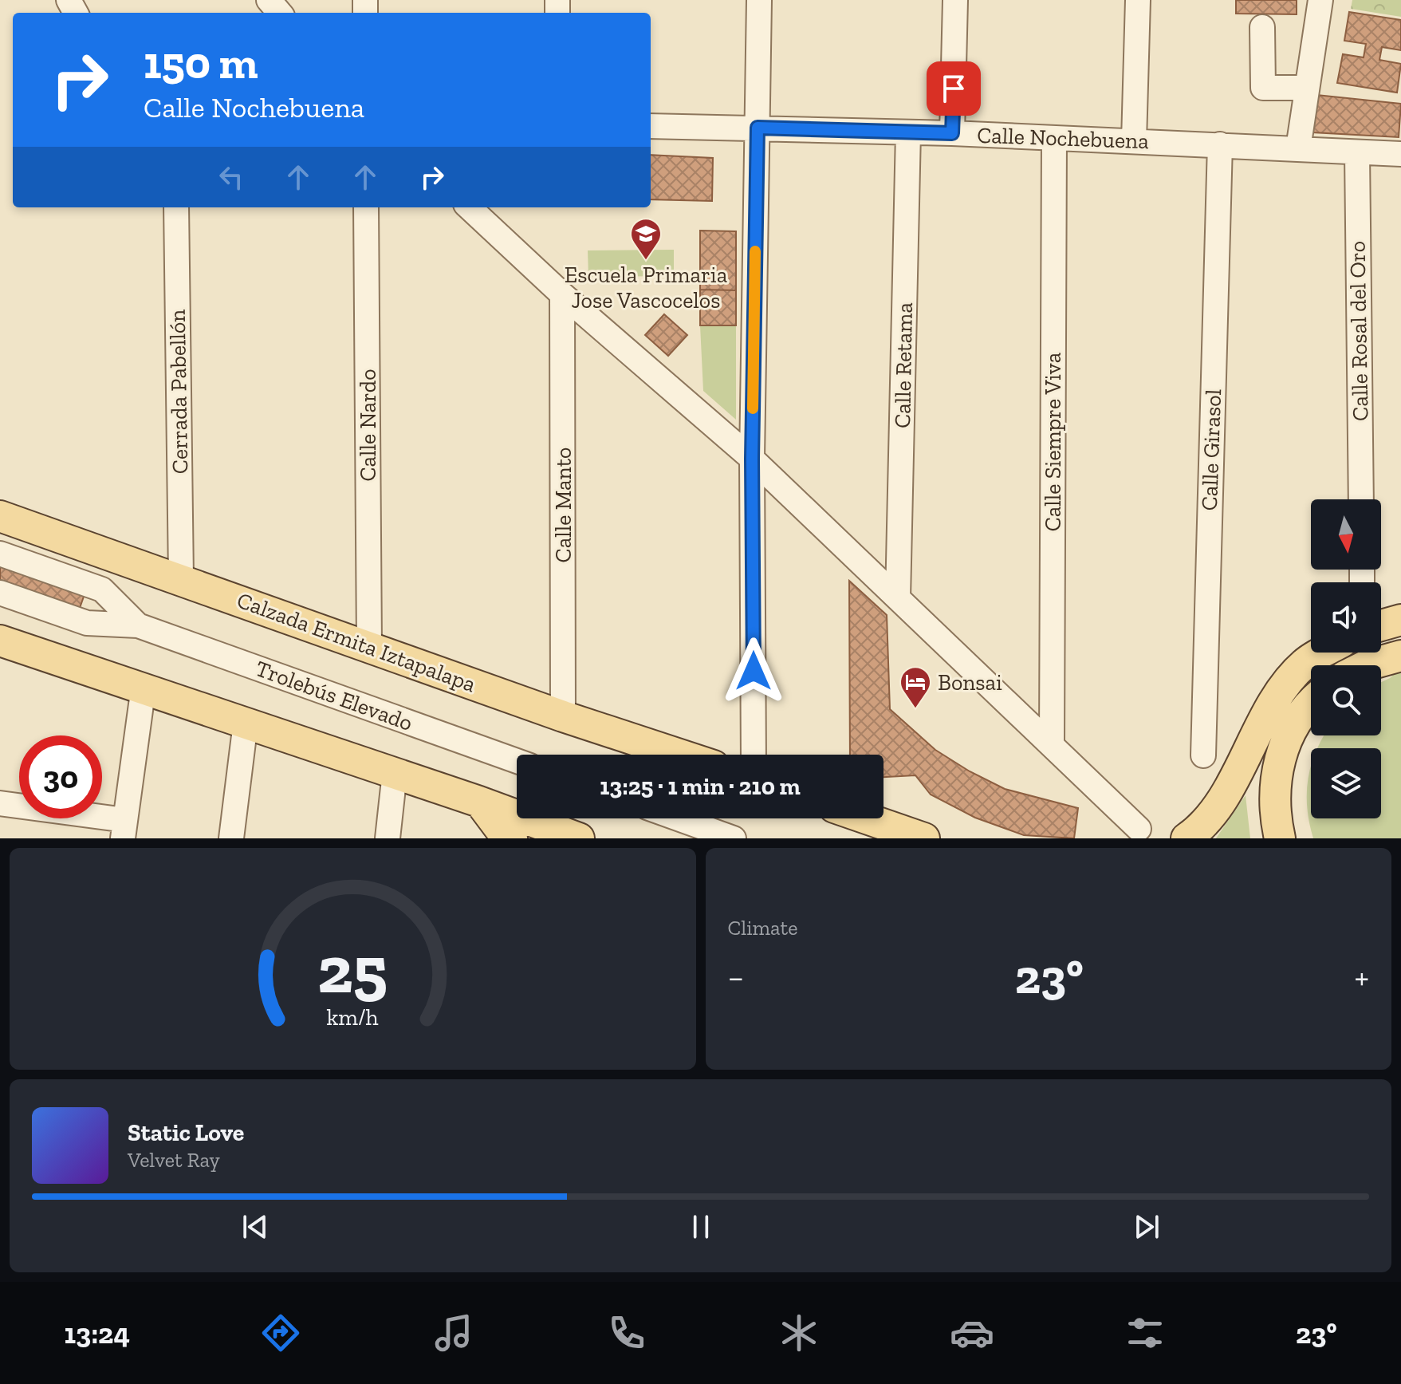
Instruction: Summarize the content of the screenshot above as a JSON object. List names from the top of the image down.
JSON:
{
  "streets": {
    "main road": ["Calzada Ermita Iztapalapa"],
    "street": [
      "Calle Nochebuena",
      "Calle Rosal del Oro",
      "Calle Retama",
      "Cerrada Pabellón",
      "Calle Nardo",
      "Calle Siempre Viva",
      "Calle Girasol",
      "Calle Manto",
      "Trolebús Elevado"
    ]
  },
  "crossings": [
    ["Calle Nochebuena", "Calle Rosal del Oro"],
    ["Calle Nochebuena", "Calle Retama"],
    ["Calle Nochebuena", "Calle Siempre Viva"],
    ["Calle Nochebuena", "Calle Girasol"],
    ["Cerrada Pabellón", "Calzada Ermita Iztapalapa"],
    ["Calle Nardo", "Calzada Ermita Iztapalapa"],
    ["Calle Manto", "Calzada Ermita Iztapalapa"]
  ],
  "places": {
    "school or university": ["Escuela Primaria Jose Vascocelos"],
    "hotel": ["Bonsai"]
  },
  "north": "bottom",
  "page": {
    "turn": ["150 m", "Calle Nochebuena"],
    "limit": "30",
    "trip": "13:25 · 1 min · 210 m",
    "tile": "Climate",
    "heat": ["−", "23°", "+"],
    "song": ["Static Love", "Velvet Ray"],
    "tabs": ["13:24", "23°"],
    "gauge": ["25", "km/h"]
  }
}
